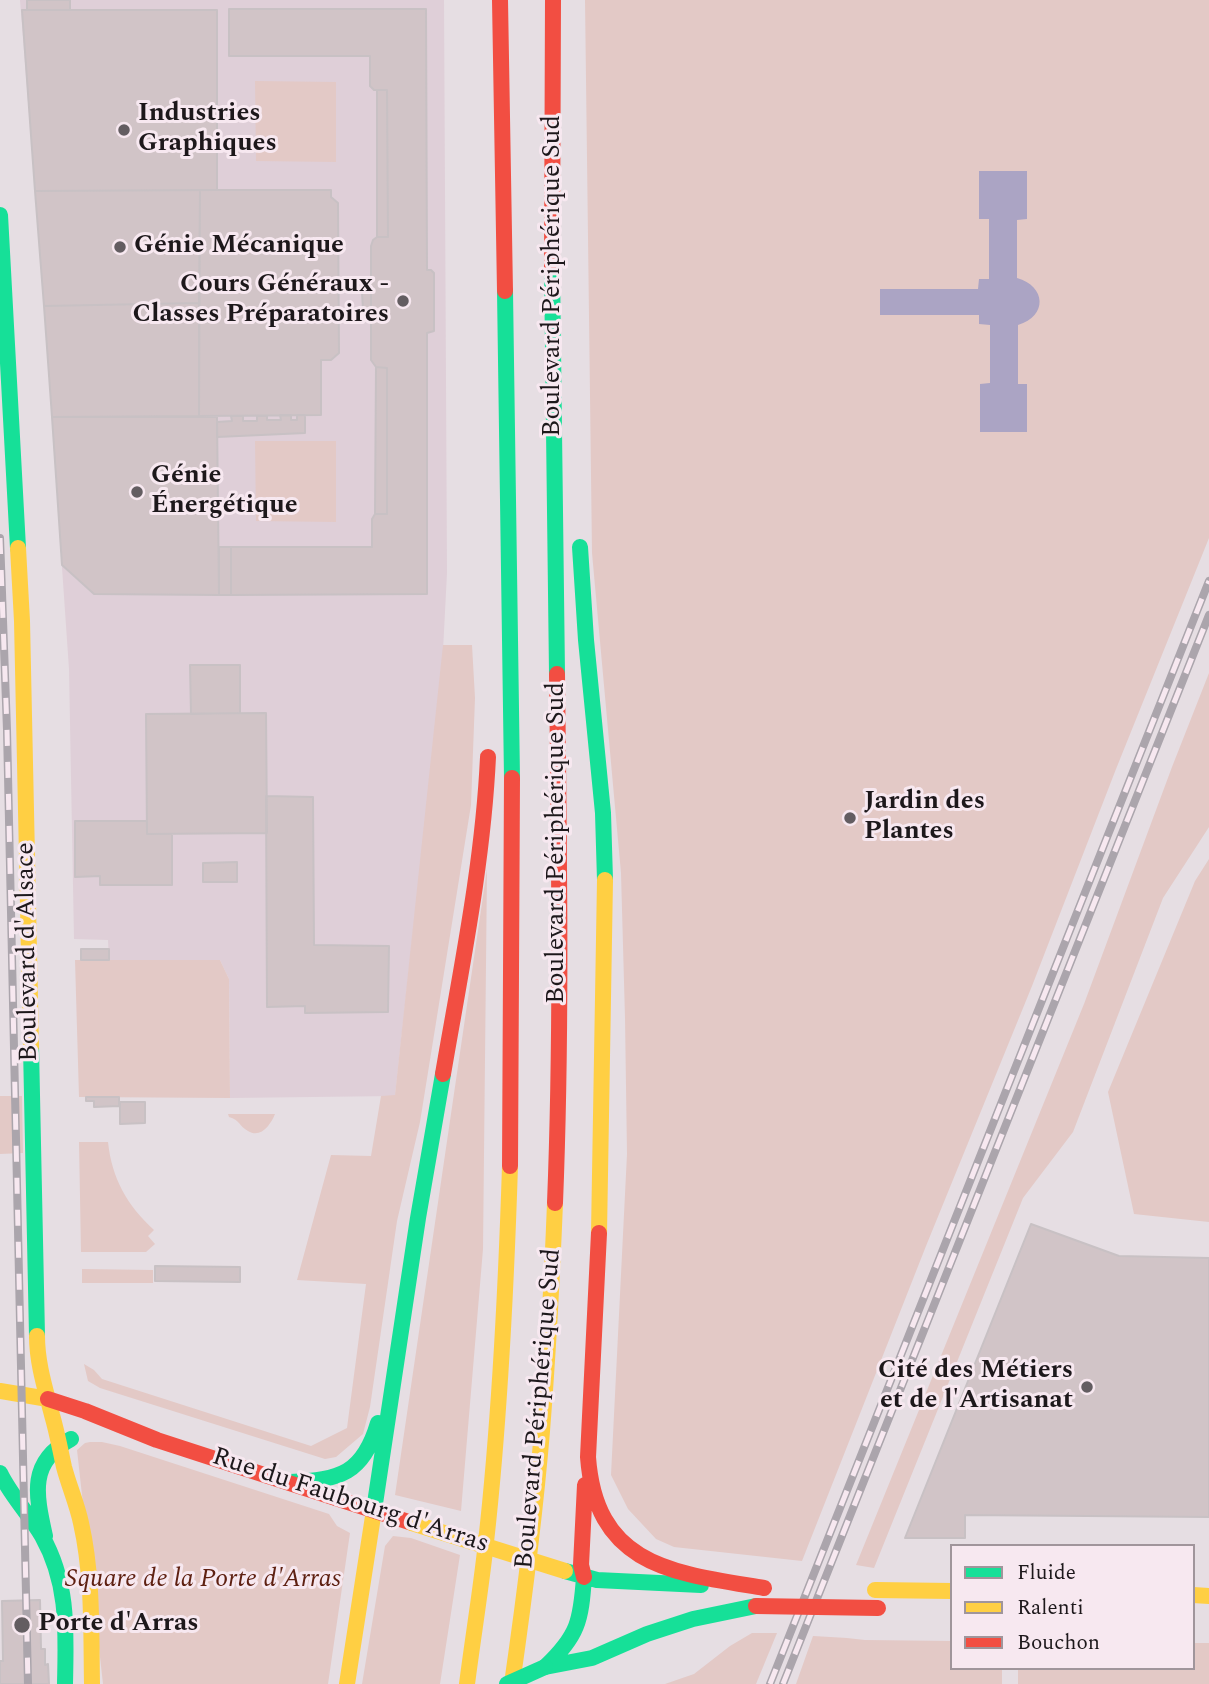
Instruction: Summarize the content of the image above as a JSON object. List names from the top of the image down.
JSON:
{
  "streets": {
    "main road": ["Boulevard Périphérique Sud", "Boulevard d'Alsace", "Rue du Faubourg d'Arras"]
  },
  "crossings": [
    ["Boulevard d'Alsace", "Rue du Faubourg d'Arras"]
  ],
  "parks": ["Square de la Porte d'Arras"],
  "places": [
    "Industries Graphiques",
    "Génie Mécanique",
    "Cours Généraux - Classes Préparatoires",
    "Génie Énergétique",
    "Jardin des Plantes",
    "Cité des Métiers et de l'Artisanat",
    "Porte d'Arras"
  ],
  "legend": ["Fluide", "Ralenti", "Bouchon"]
}
